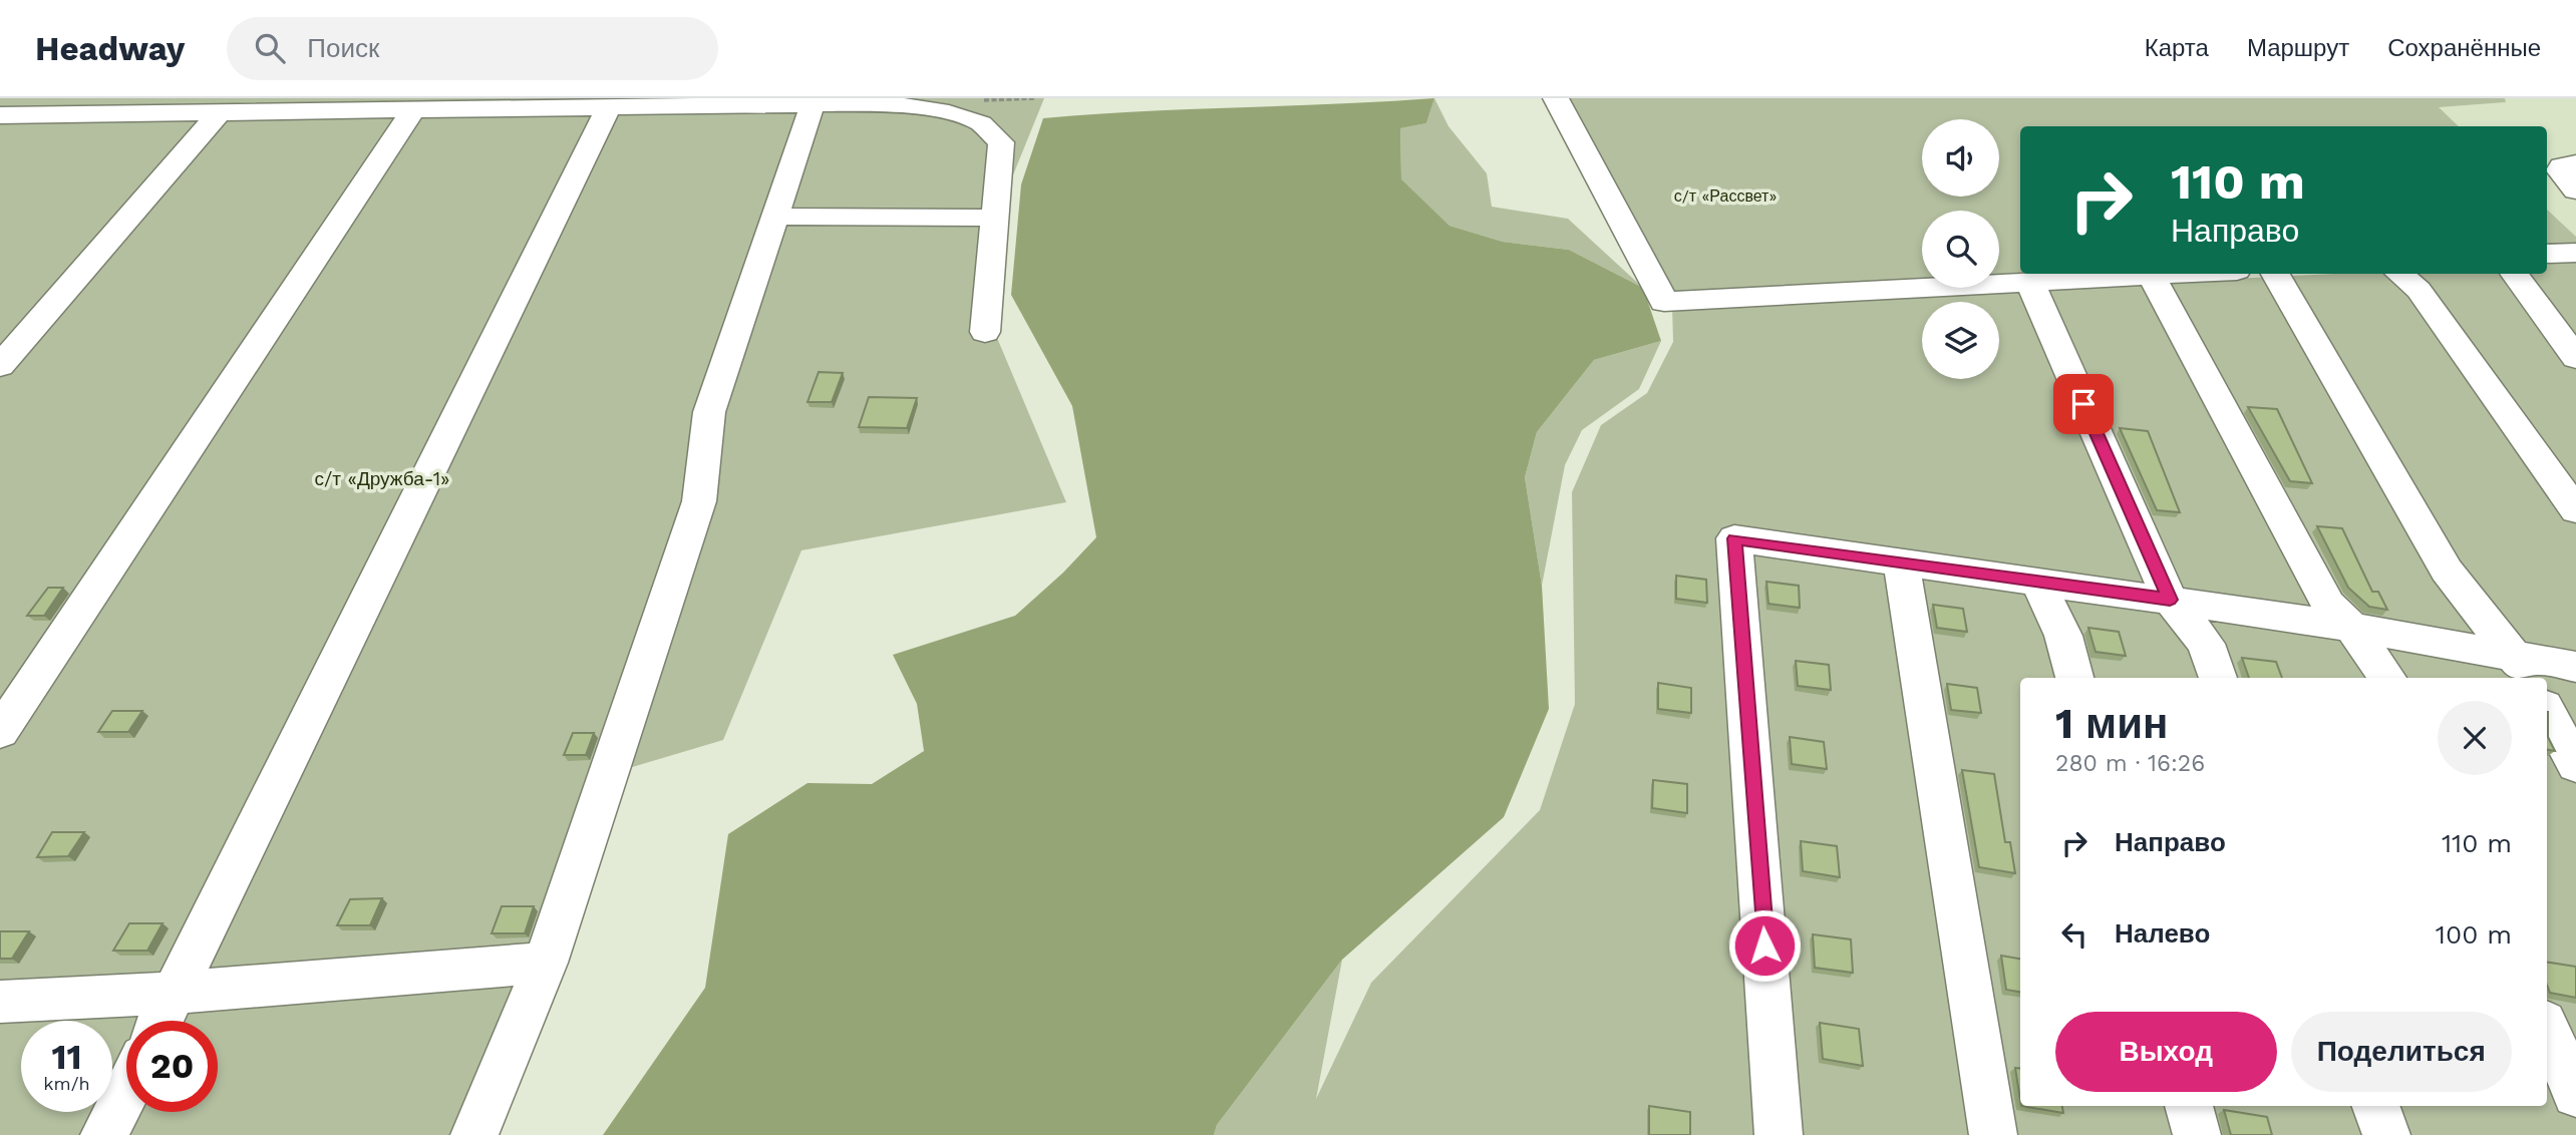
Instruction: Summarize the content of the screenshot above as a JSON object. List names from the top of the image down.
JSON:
{
  "parks": ["с/т «Рассвет»", "с/т «Дружба-1»"],
  "page": {
    "header": "Headway",
    "search": "Поиск",
    "nav": ["Карта", "Маршрут", "Сохранённые"],
    "turn": ["110 m", "Направо"],
    "heading": ["1 мин", "280 m · 16:26"],
    "list": [
      {
        "name": "Направо",
        "value": "110 m"
      },
      {
        "name": "Налево",
        "value": "100 m"
      }
    ],
    "buttons": ["Выход", "Поделиться"],
    "speed": "11 km/h",
    "limit": "20"
  }
}
